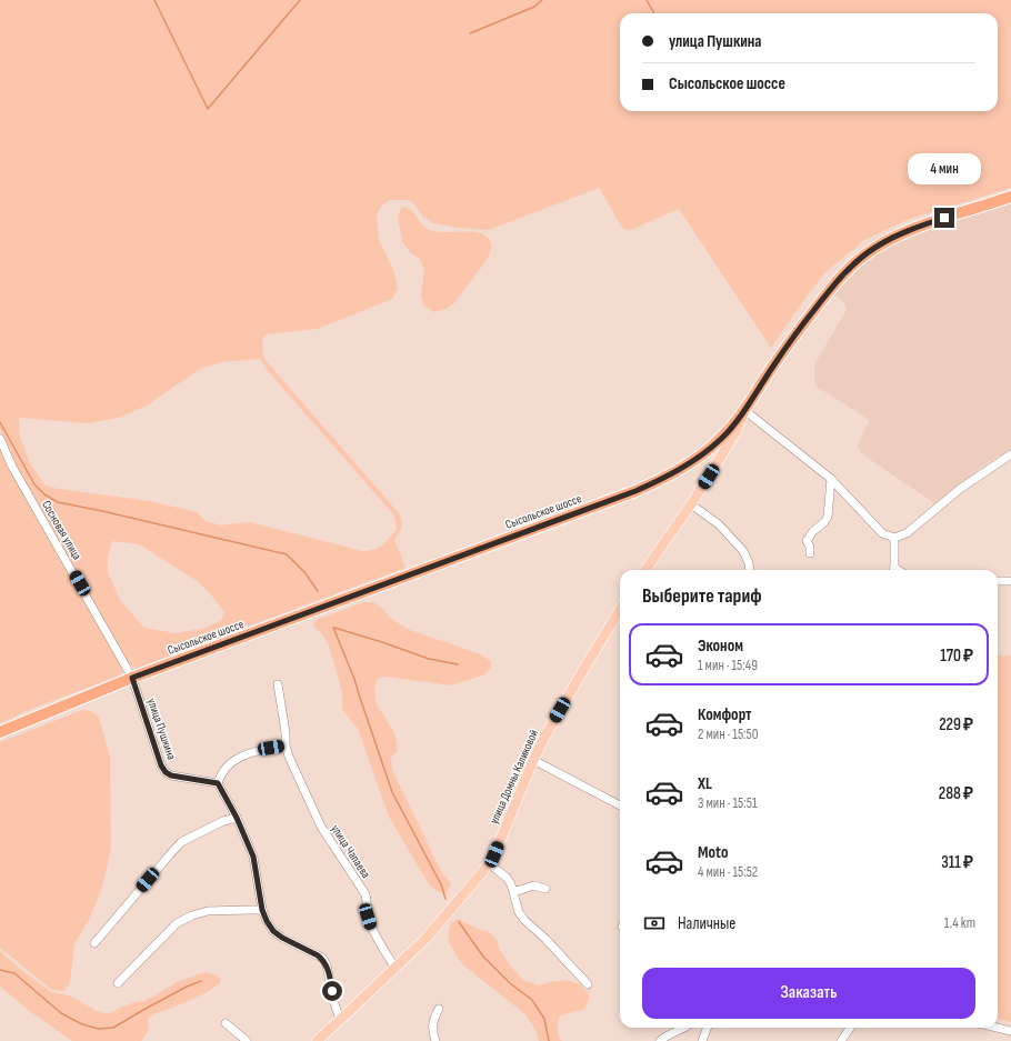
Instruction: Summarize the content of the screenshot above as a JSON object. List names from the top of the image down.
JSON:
{
  "streets": {
    "highway": ["Сысольское шоссе"],
    "main road": ["улица Домны Каликовой"],
    "street": ["Сосновая улица", "улица Пушкина", "улица Чапаева"]
  },
  "crossings": [
    ["Сысольское шоссе", "Сосновая улица"],
    ["Сысольское шоссе", "улица Пушкина"],
    ["Сосновая улица", "улица Пушкина"],
    ["улица Домны Каликовой", "улица Чапаева"]
  ],
  "page": {
    "banner": ["улица Пушкина", "Сысольское шоссе"],
    "bubble": "4 мин",
    "heading": "Выберите тариф",
    "list": [
      {
        "name": "Эконом",
        "note": "1 мин · 15:49",
        "value": "170 ₽"
      },
      {
        "name": "Комфорт",
        "note": "2 мин · 15:50",
        "value": "229 ₽"
      },
      {
        "name": "XL",
        "note": "3 мин · 15:51",
        "value": "288 ₽"
      },
      {
        "name": "Moto",
        "note": "4 мин · 15:52",
        "value": "311 ₽"
      }
    ],
    "pay": ["Наличные", "1.4 km"],
    "buttons": "Заказать"
  }
}
